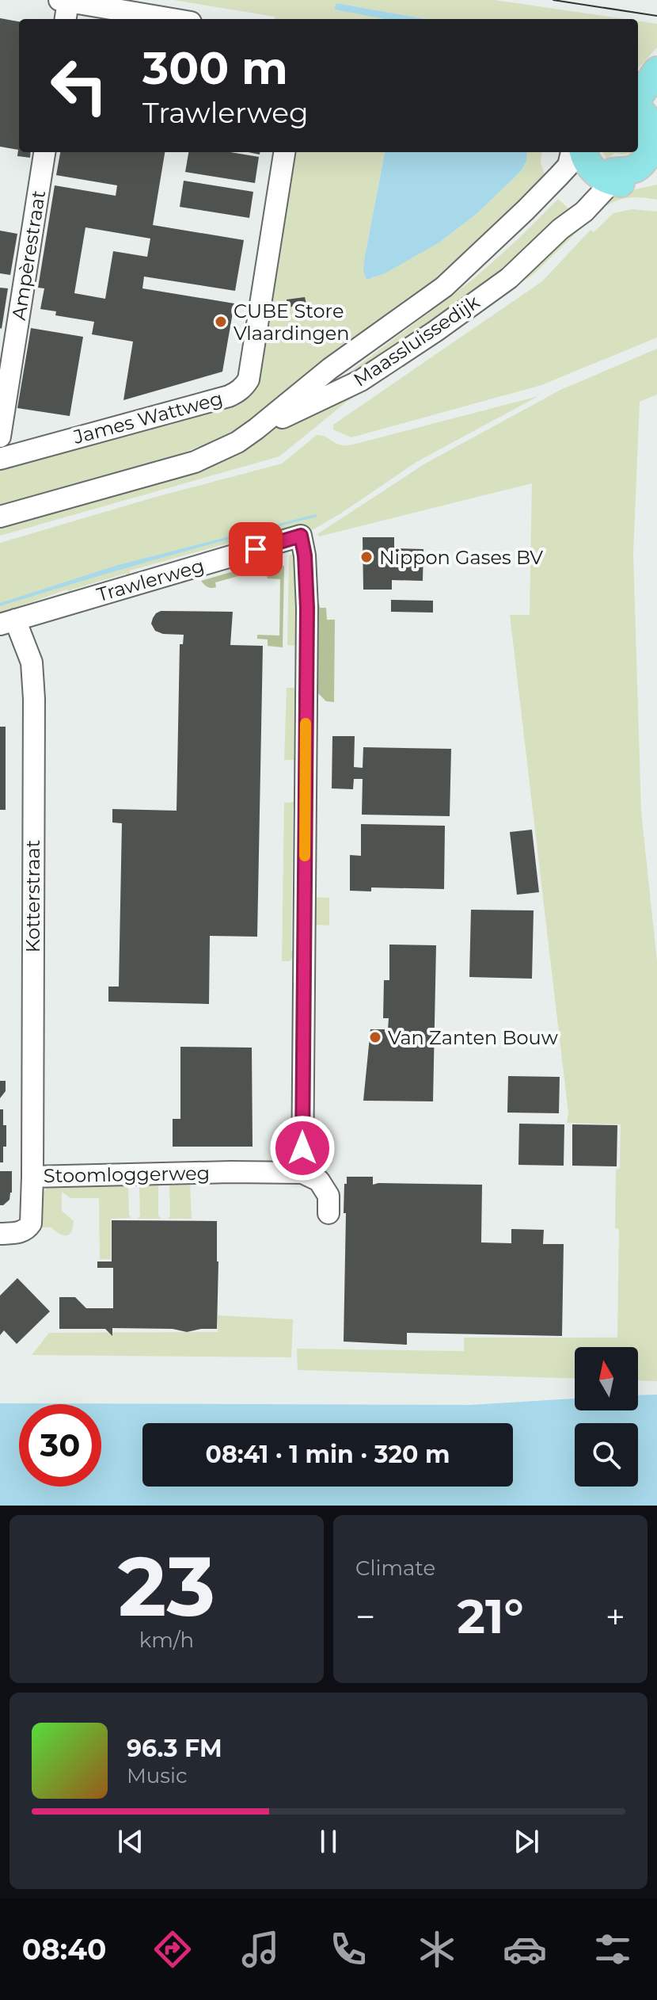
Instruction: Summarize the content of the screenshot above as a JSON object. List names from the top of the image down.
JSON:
{
  "streets": {
    "street": [
      "Ampèrestraat",
      "Maassluissedijk",
      "James Wattweg",
      "Trawlerweg",
      "Kotterstraat",
      "Stoomloggerweg"
    ]
  },
  "crossings": [
    ["Trawlerweg", "Kotterstraat"],
    ["Trawlerweg", "Stoomloggerweg"],
    ["Kotterstraat", "Stoomloggerweg"]
  ],
  "places": ["CUBE Store Vlaardingen", "Nippon Gases BV", "Van Zanten Bouw"],
  "north": "top",
  "page": {
    "turn": ["300 m", "Trawlerweg"],
    "limit": "30",
    "trip": "08:41 · 1 min · 320 m",
    "tile": [
      ["23", "km/h"],
      "Climate"
    ],
    "heat": ["−", "21°", "+"],
    "song": ["96.3 FM", "Music"],
    "tabs": "08:40"
  }
}
